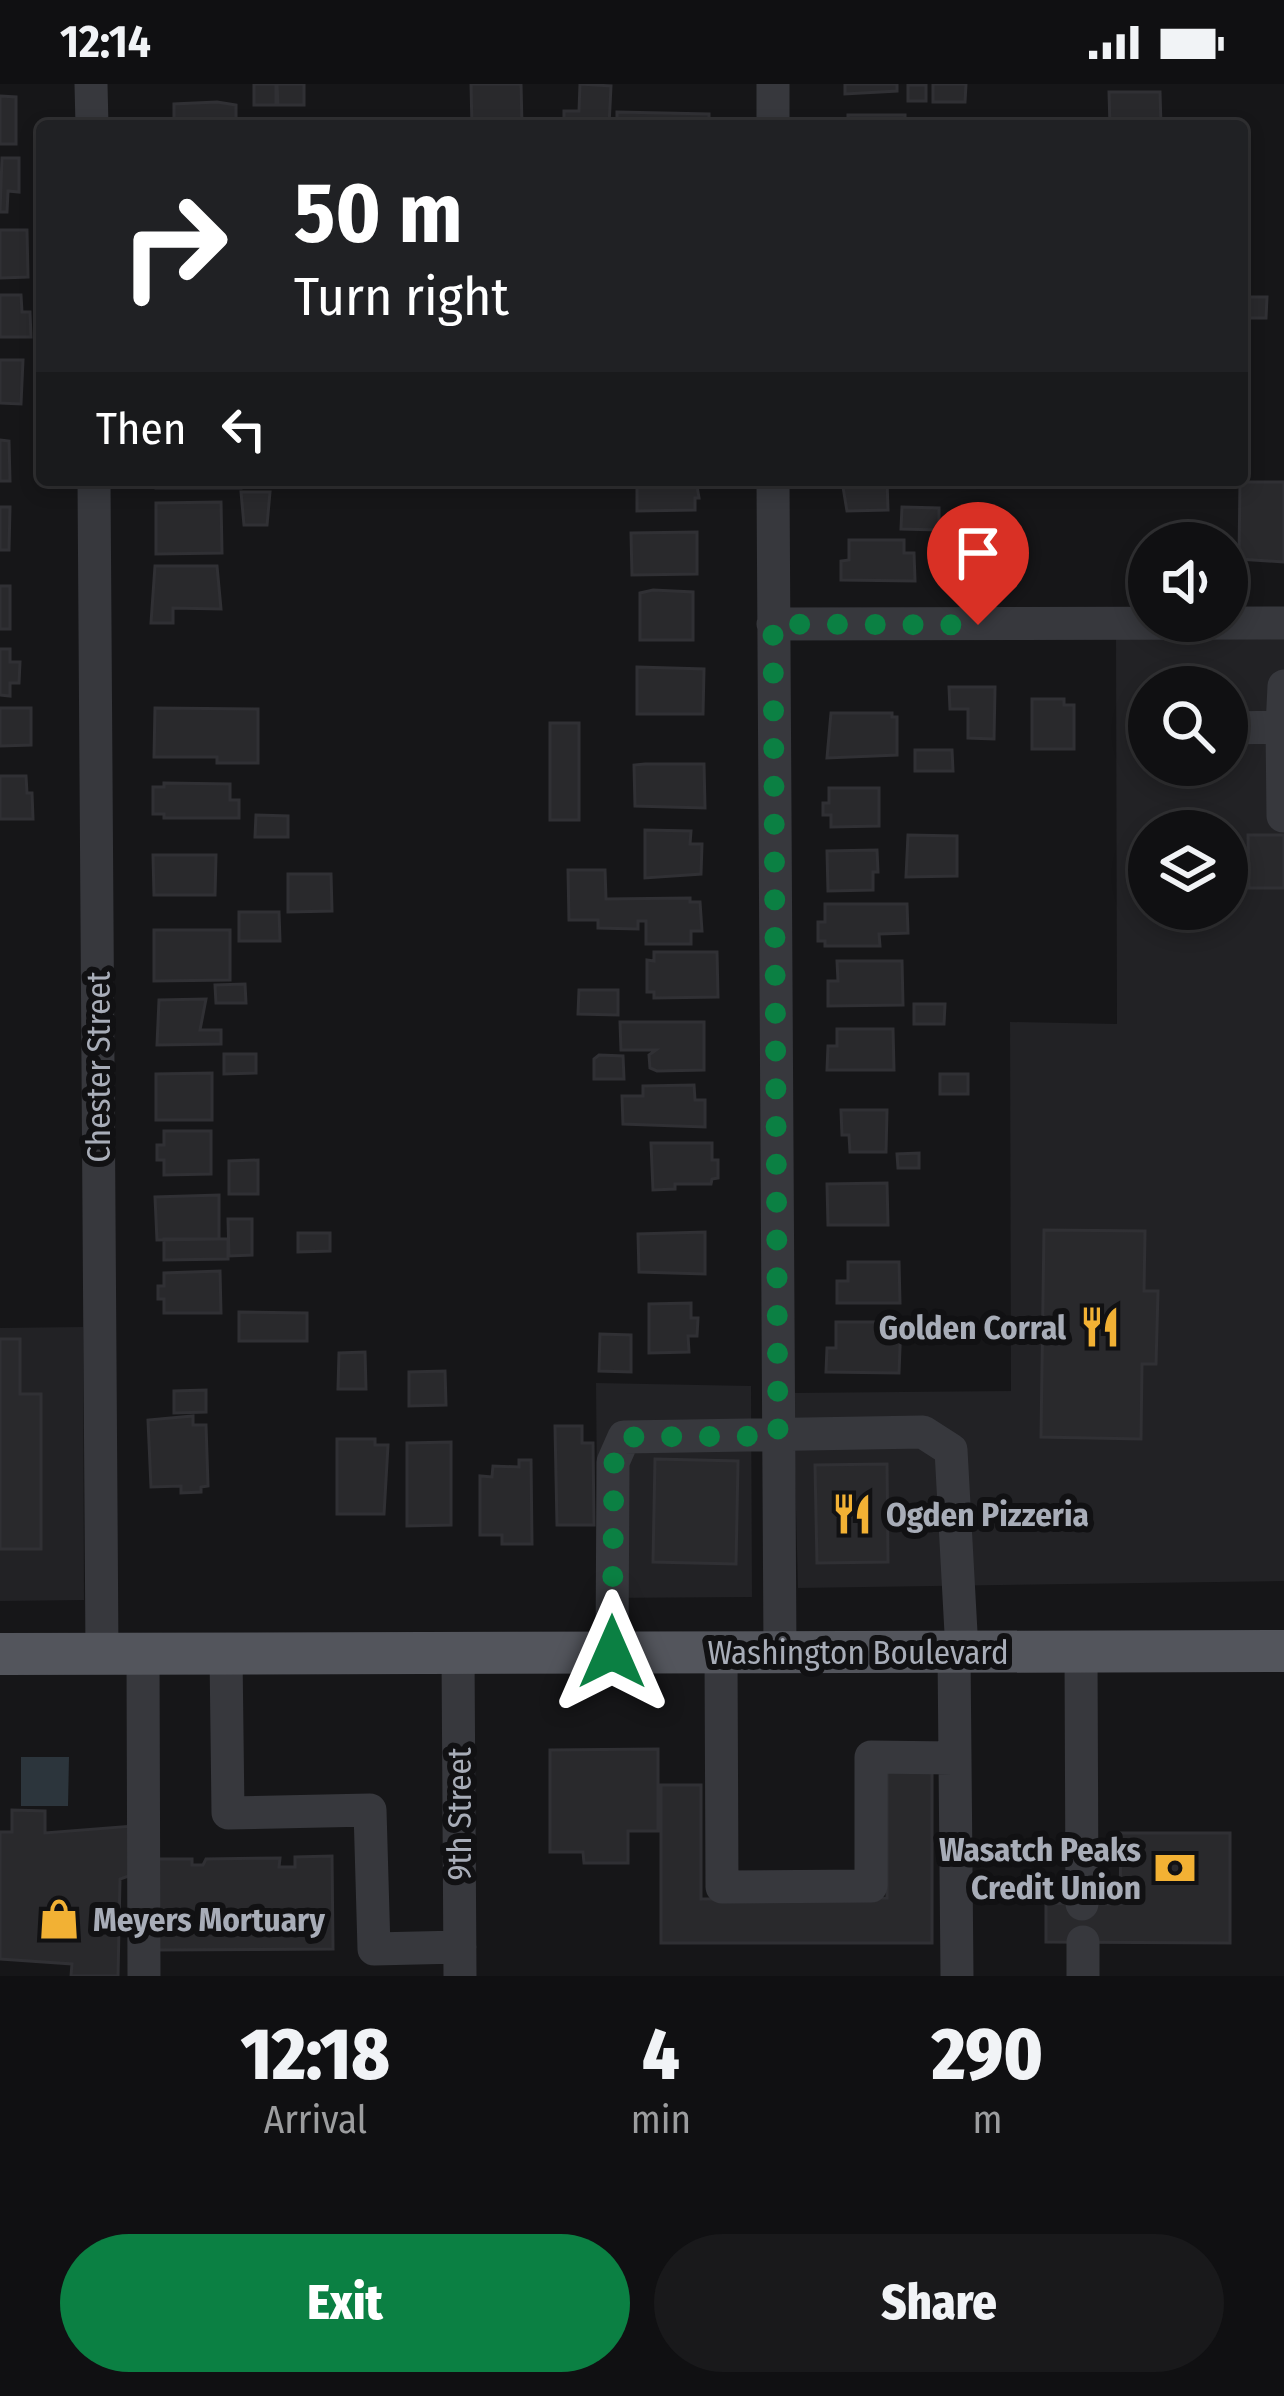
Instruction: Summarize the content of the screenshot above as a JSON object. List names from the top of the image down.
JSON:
{
  "streets": {
    "main road": ["Washington Boulevard"],
    "street": ["Chester Street", "9th Street"]
  },
  "crossings": [
    ["Chester Street", "Washington Boulevard"],
    ["Washington Boulevard", "9th Street"]
  ],
  "places": {
    "restaurant": ["Golden Corral", "Ogden Pizzeria"],
    "bank": ["Wasatch Peaks Credit Union"],
    "shop": ["Meyers Mortuary"]
  },
  "page": {
    "status": "12:14",
    "turn": ["50 m", "Turn right"],
    "then": "Then",
    "eta": [
      "12:18",
      "Arrival",
      "4",
      "min",
      "290",
      "m"
    ],
    "buttons": ["Exit", "Share"]
  }
}
